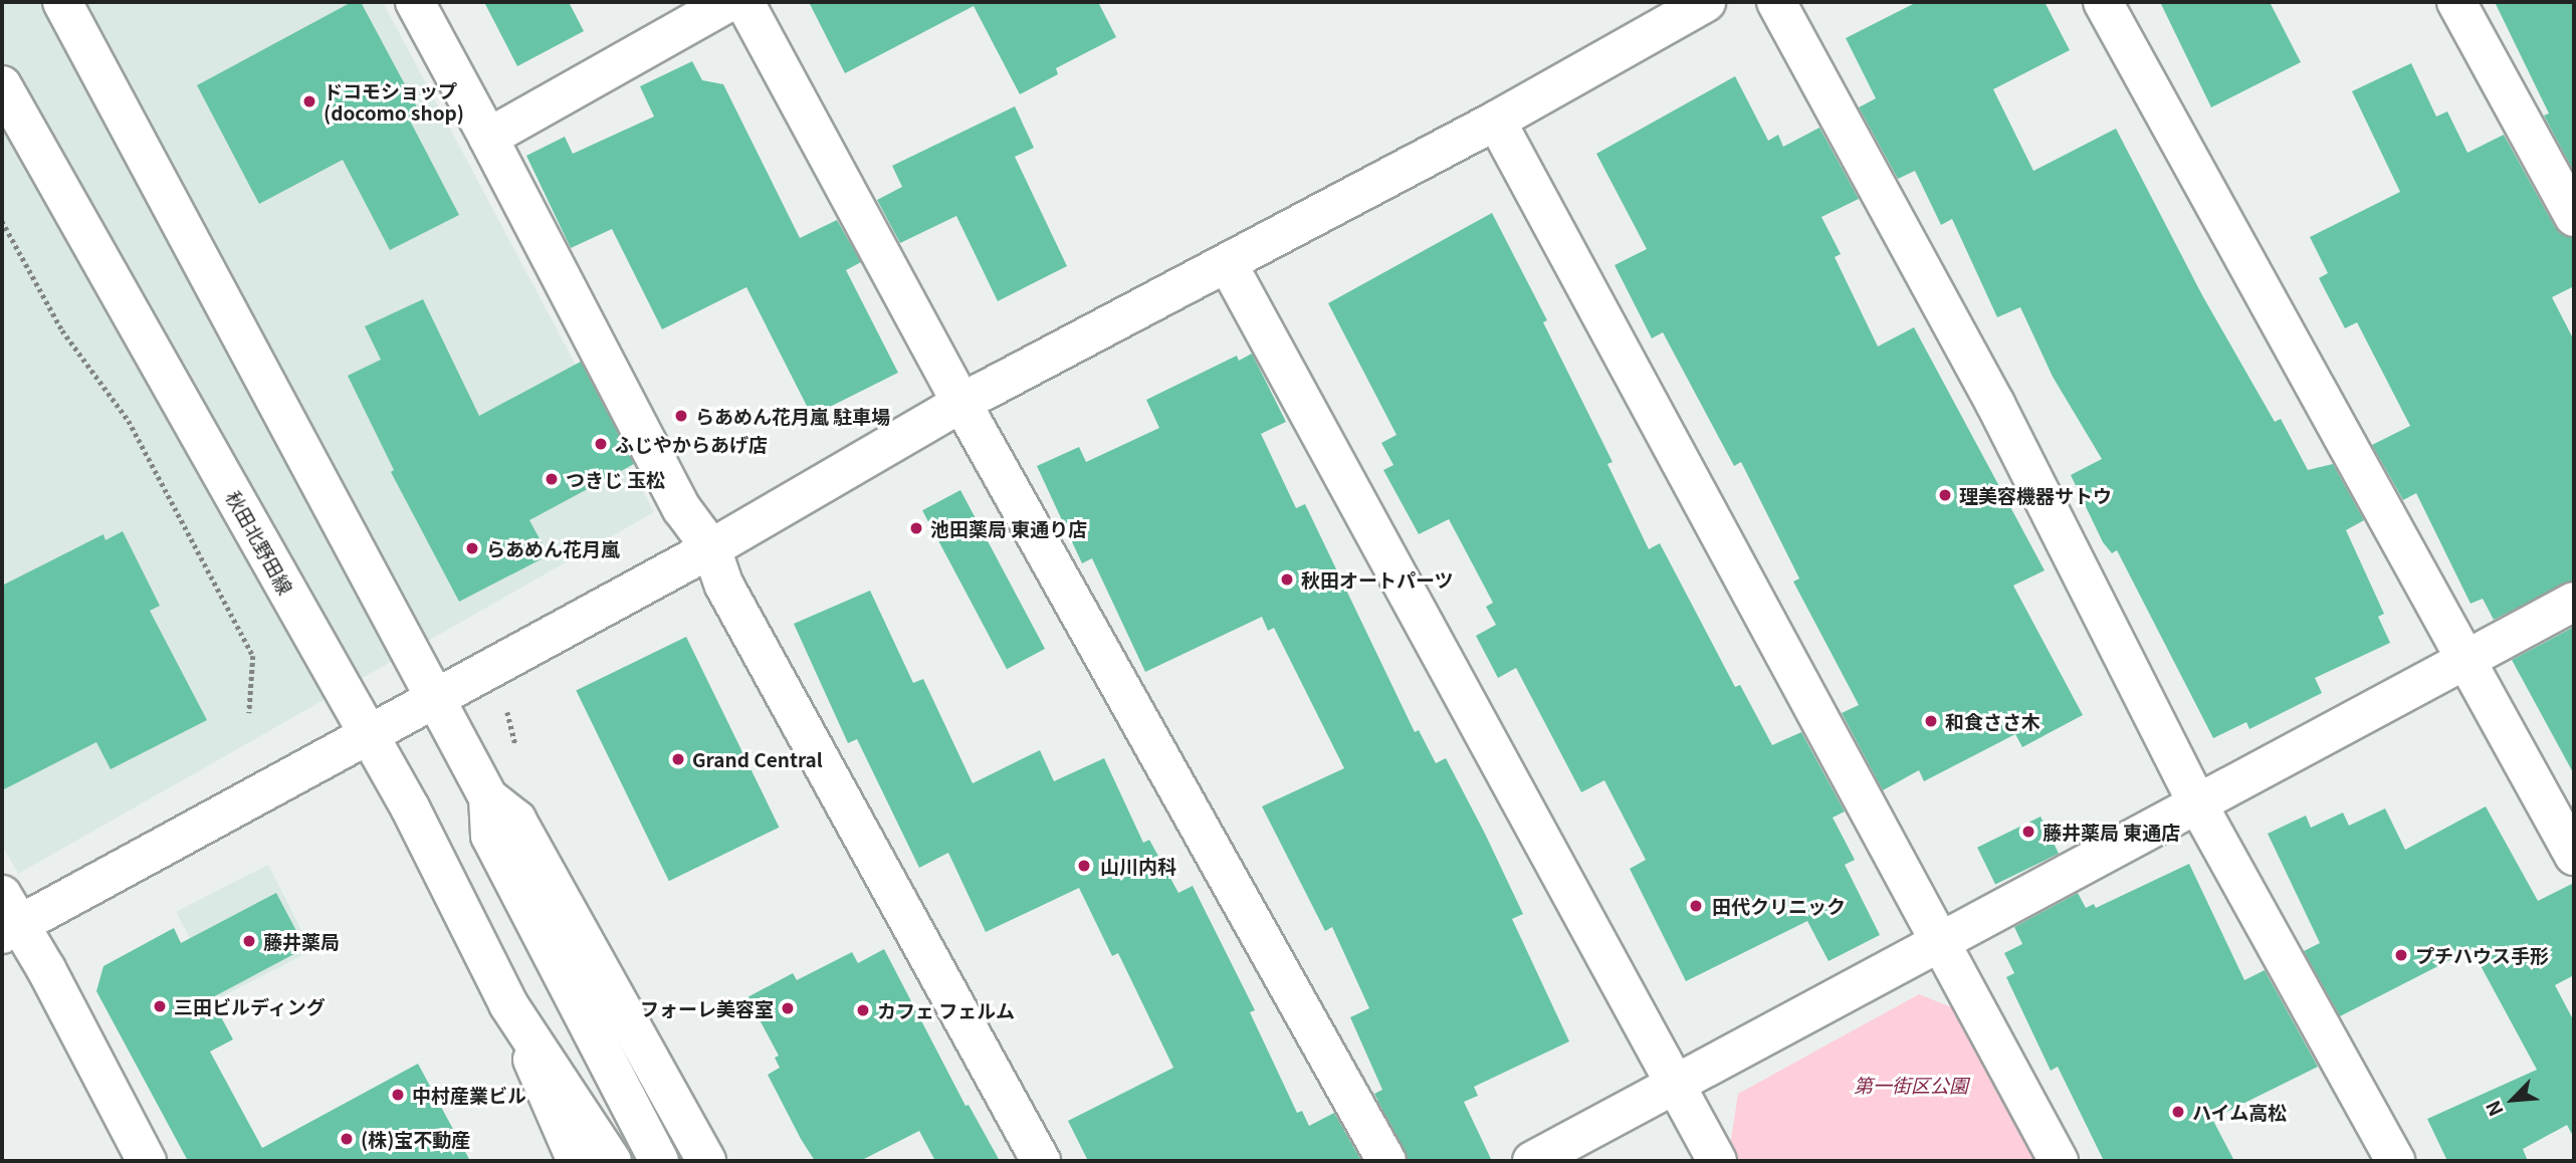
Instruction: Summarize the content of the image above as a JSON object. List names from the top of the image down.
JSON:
{
  "streets": {
    "main road": ["秋田北野田線"]
  },
  "parks": ["第一街区公園"],
  "places": [
    "ドコモショップ (docomo shop)",
    "らあめん花月嵐 駐車場",
    "ふじやからあげ店",
    "つきじ 玉松",
    "理美容機器サトウ",
    "池田薬局 東通り店",
    "らあめん花月嵐",
    "秋田オートパーツ",
    "和食ささ木",
    "Grand Central",
    "藤井薬局 東通店",
    "山川内科",
    "田代クリニック",
    "藤井薬局",
    "プチハウス手形",
    "三田ビルディング",
    "フォーレ美容室",
    "カフェ フェルム",
    "中村産業ビル",
    "ハイム高松",
    "(株)宝不動産"
  ],
  "north": "bottom left"
}
